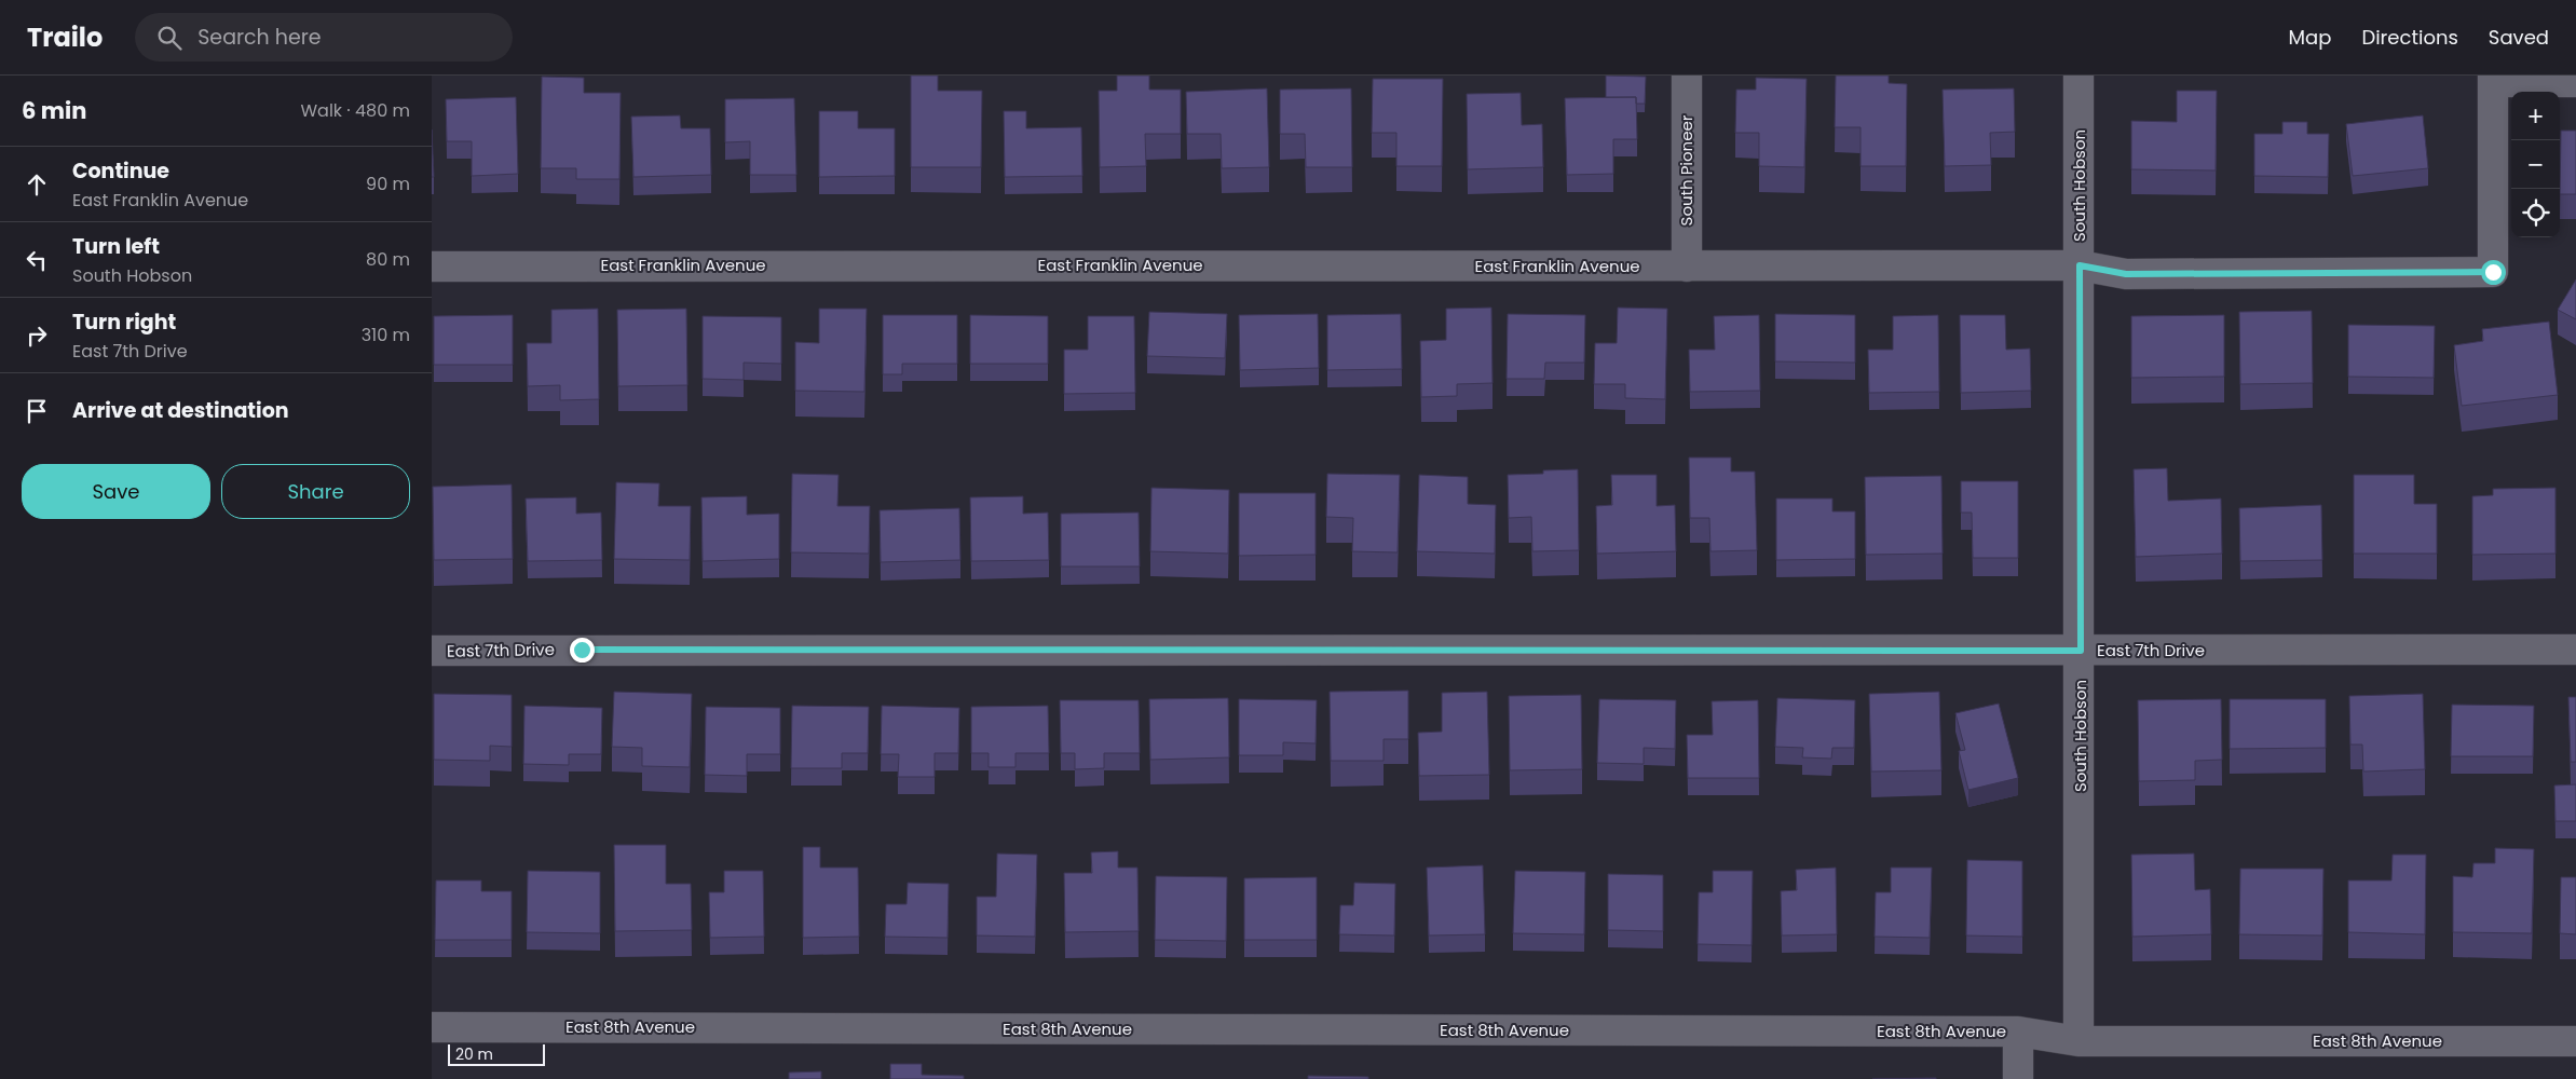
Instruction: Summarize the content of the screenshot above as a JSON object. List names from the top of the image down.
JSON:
{
  "streets": {
    "street": [
      "South Pioneer",
      "South Hobson",
      "East Franklin Avenue",
      "East 7th Drive",
      "East 8th Avenue"
    ]
  },
  "crossings": [
    ["South Pioneer", "East Franklin Avenue"],
    ["South Hobson", "East Franklin Avenue"],
    ["South Hobson", "East 7th Drive"],
    ["South Hobson", "East 8th Avenue"]
  ],
  "scale_bar": "20 m",
  "page": {
    "header": "Trailo",
    "search": "Search here",
    "nav": ["Map", "Directions", "Saved"],
    "heading": ["6 min", "Walk · 480 m"],
    "map_buttons": ["+", "−"],
    "list": [
      ["Continue", "East Franklin Avenue", "90 m"],
      ["Turn left", "South Hobson", "80 m"],
      ["Turn right", "East 7th Drive", "310 m"],
      "Arrive at destination"
    ],
    "buttons": ["Save", "Share"],
    "scale": "20 m"
  }
}
